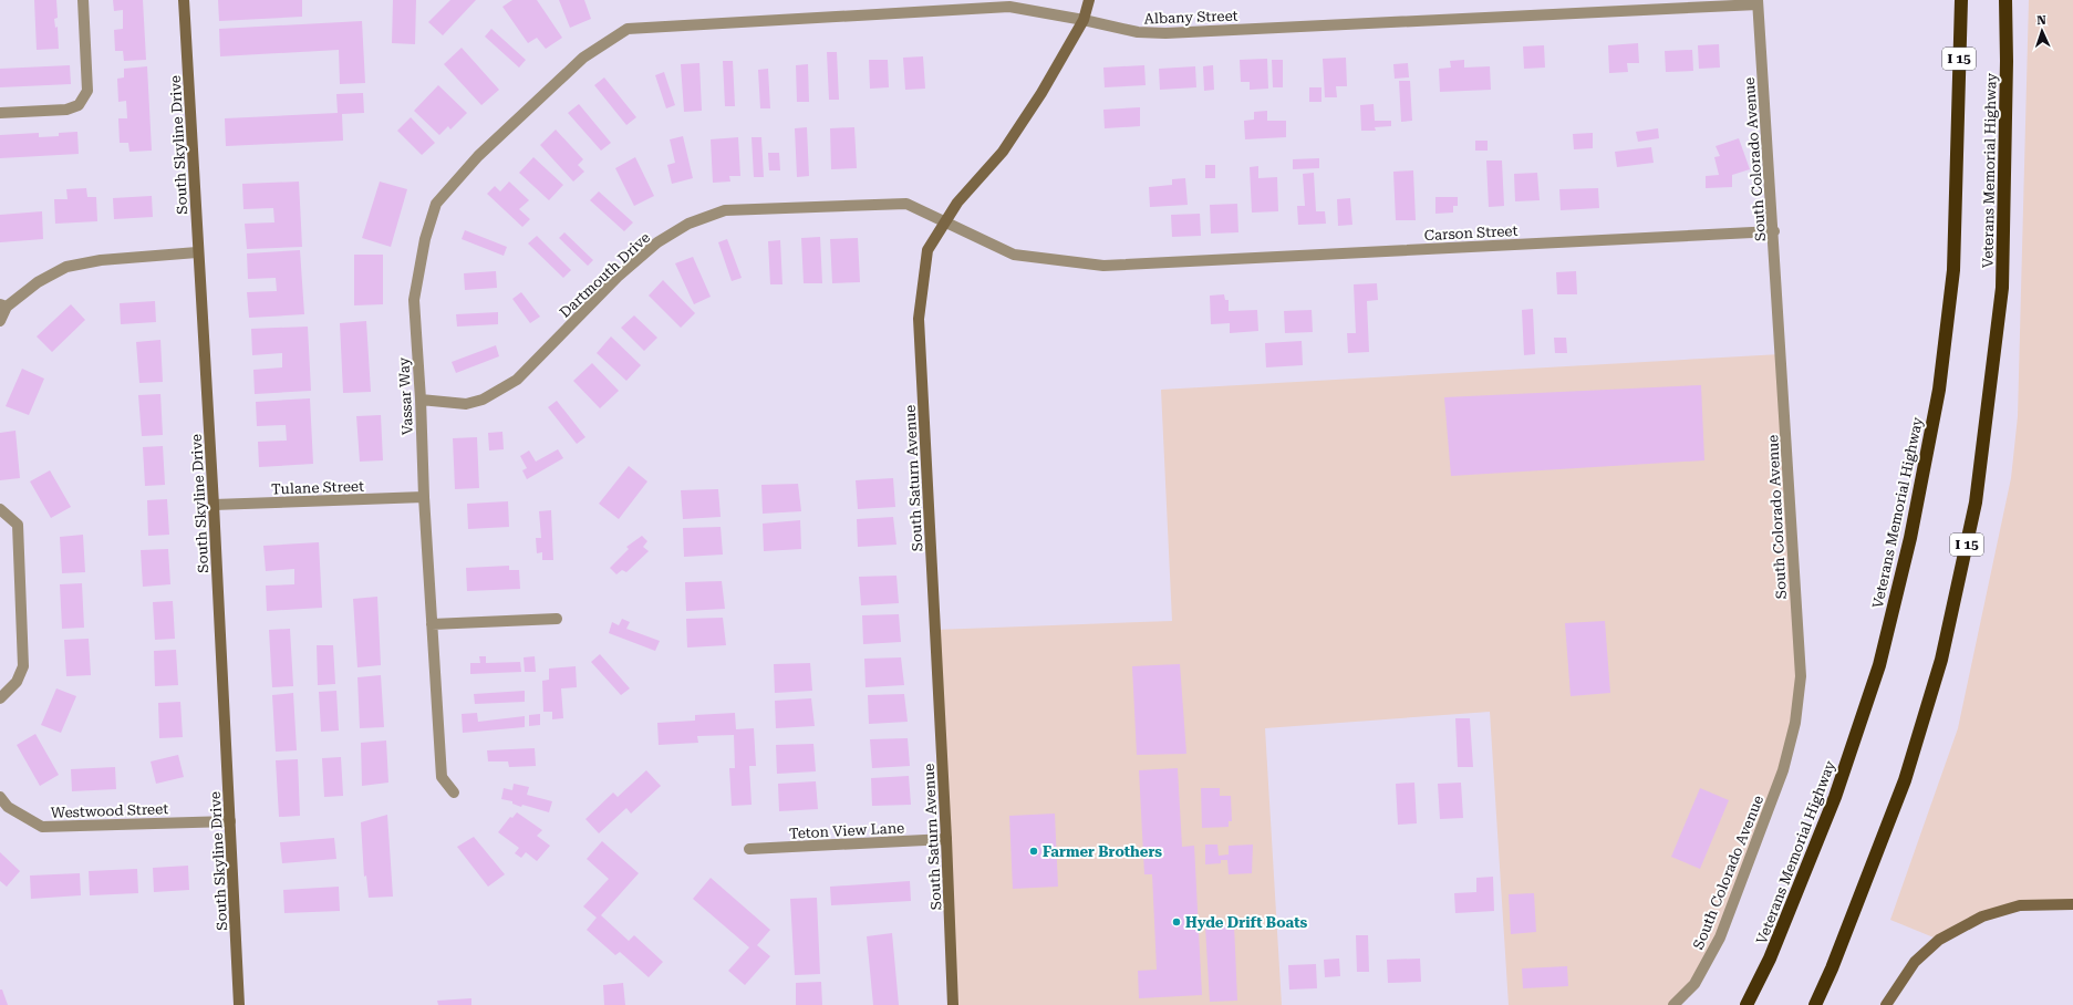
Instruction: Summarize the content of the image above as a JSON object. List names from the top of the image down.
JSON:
{
  "streets": {
    "highway": ["I 15", "Veterans Memorial Highway"],
    "street": [
      "Albany Street",
      "South Skyline Drive",
      "South Colorado Avenue",
      "Carson Street",
      "Dartmouth Drive",
      "Vassar Way",
      "South Saturn Avenue",
      "Tulane Street",
      "Westwood Street",
      "Teton View Lane"
    ]
  },
  "crossings": [
    ["Albany Street", "South Colorado Avenue"],
    ["Albany Street", "Vassar Way"],
    ["Albany Street", "South Saturn Avenue"],
    ["South Skyline Drive", "Tulane Street"],
    ["South Skyline Drive", "Westwood Street"],
    ["South Colorado Avenue", "Carson Street"],
    ["Carson Street", "Dartmouth Drive"],
    ["Carson Street", "South Saturn Avenue"],
    ["Dartmouth Drive", "Vassar Way"],
    ["Vassar Way", "Tulane Street"],
    ["South Saturn Avenue", "Teton View Lane"]
  ],
  "places": ["Farmer Brothers", "Hyde Drift Boats"],
  "north": "top"
}
